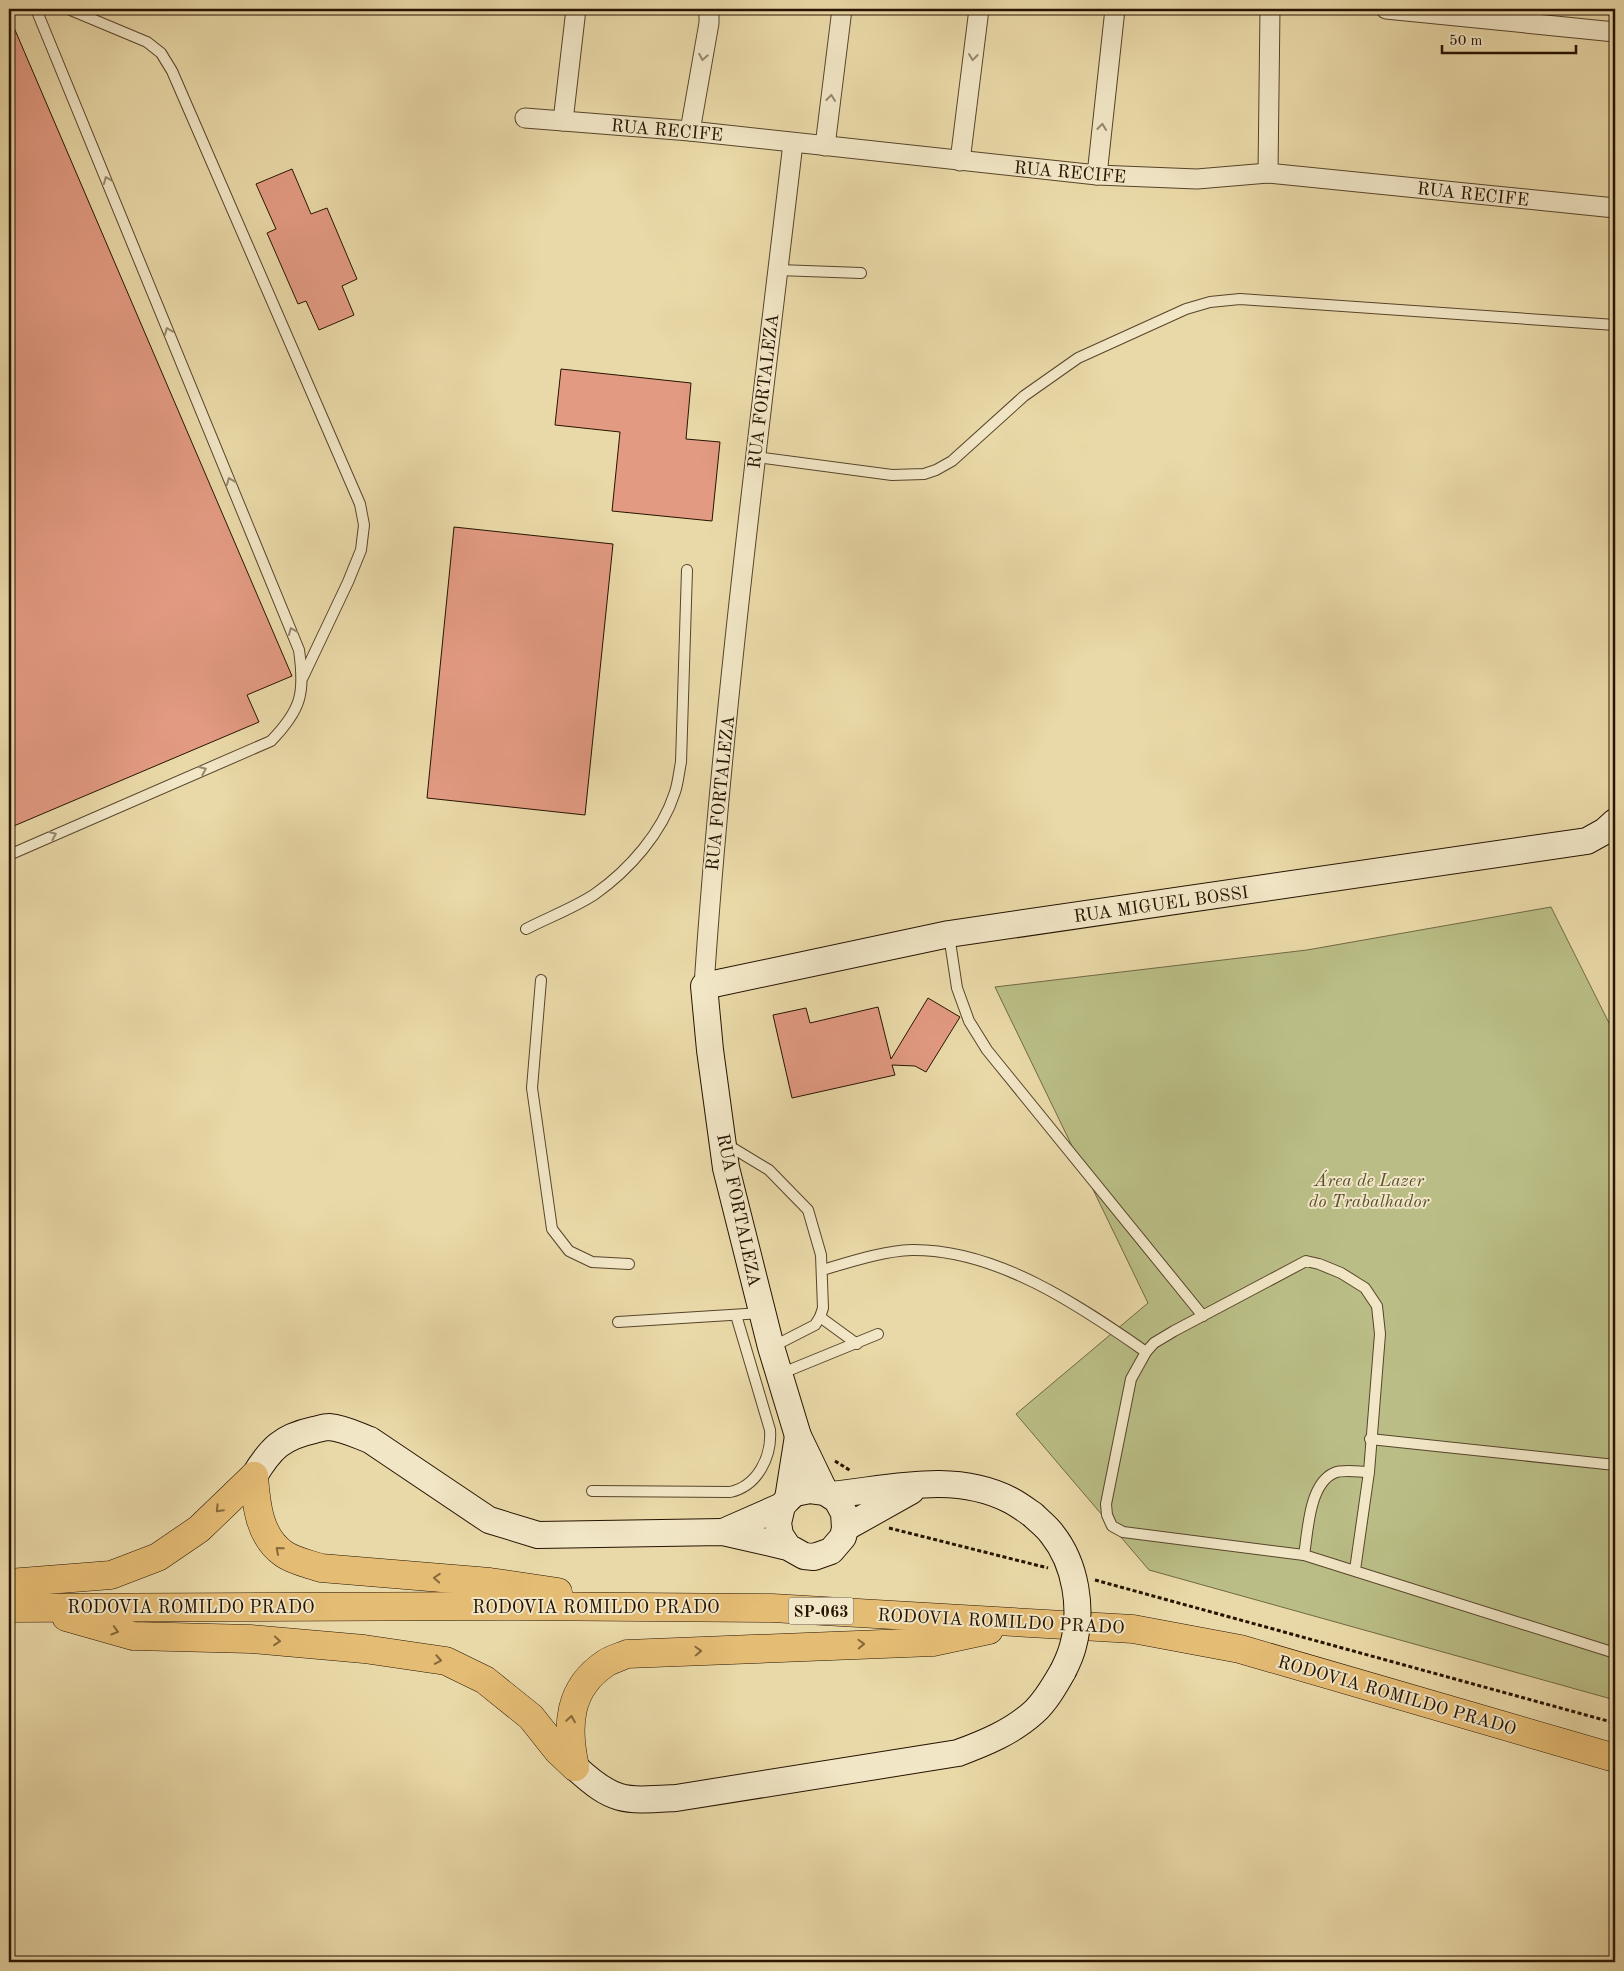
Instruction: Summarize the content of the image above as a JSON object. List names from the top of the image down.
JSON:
{
  "streets": {
    "main road": [
      "RUA FORTALEZA",
      "RUA MIGUEL BOSSI",
      "RODOVIA ROMILDO PRADO",
      "SP-063"
    ],
    "street": ["RUA RECIFE"]
  },
  "crossings": [
    ["RUA RECIFE", "RUA FORTALEZA"],
    ["RUA FORTALEZA", "RUA MIGUEL BOSSI"]
  ],
  "parks": ["Área de Lazer do Trabalhador"],
  "scale_bar": "50 m"
}
